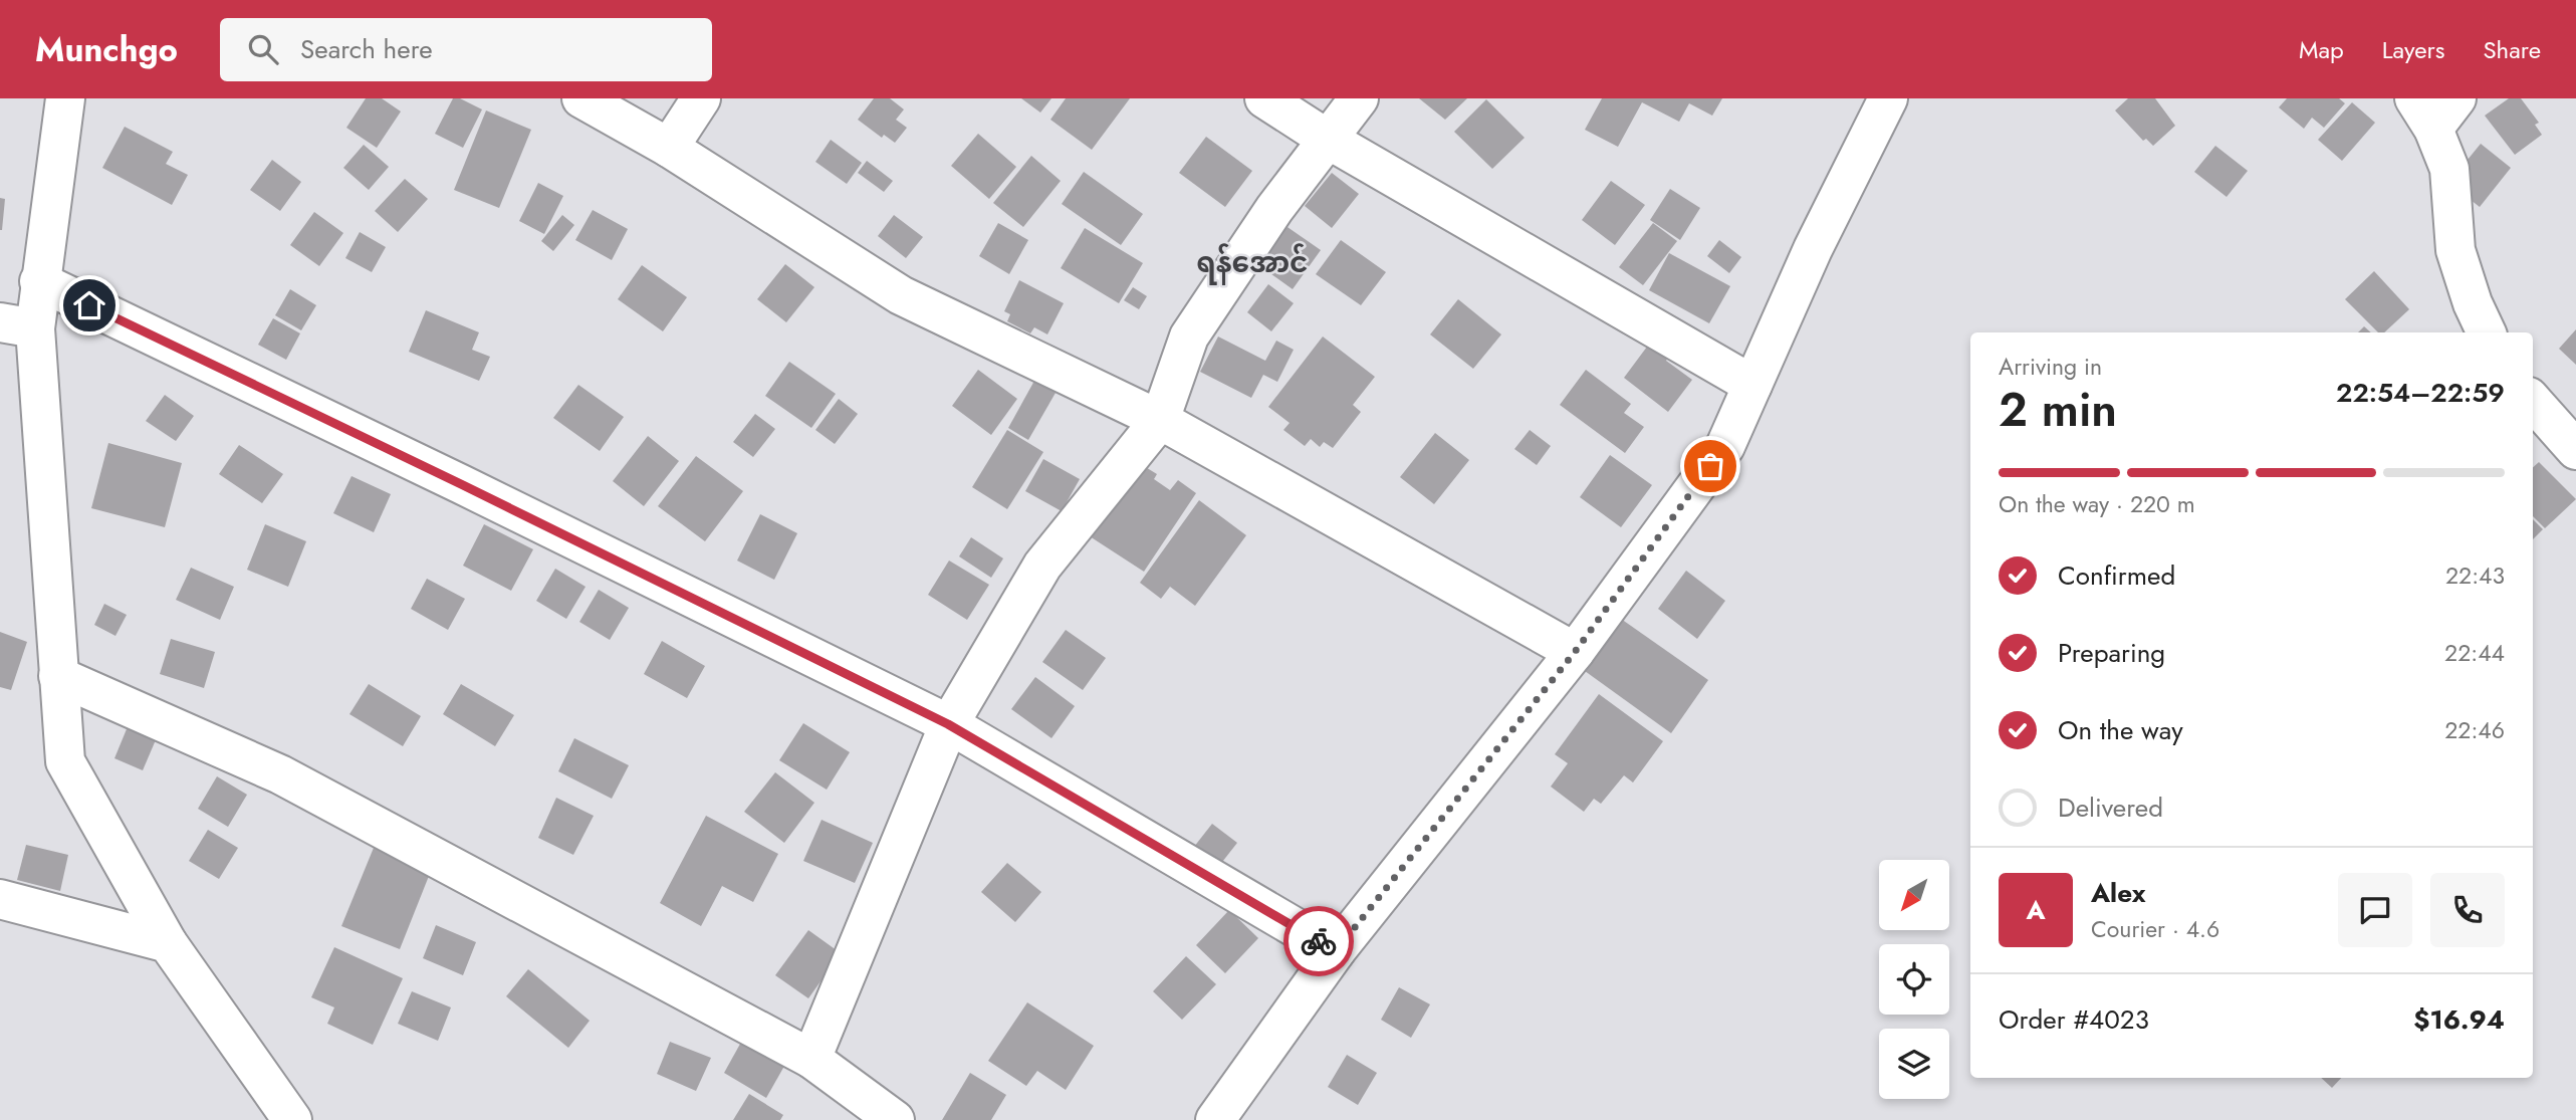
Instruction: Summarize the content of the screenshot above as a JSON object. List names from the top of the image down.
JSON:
{
  "districts": ["ရန်အောင်"],
  "north": "bottom left",
  "page": {
    "header": "Munchgo",
    "search": "Search here",
    "nav": ["Map", "Layers", "Share"],
    "heading": ["2 min", "Arriving in", "22:54–22:59"],
    "panel": [
      "Alex",
      "Courier · 4.6",
      "Order #4023",
      "$16.94"
    ],
    "bar": "On the way · 220 m",
    "list": [
      ["Confirmed", "22:43"],
      ["Preparing", "22:44"],
      ["On the way", "22:46"],
      "Delivered"
    ],
    "round": "A"
  }
}
